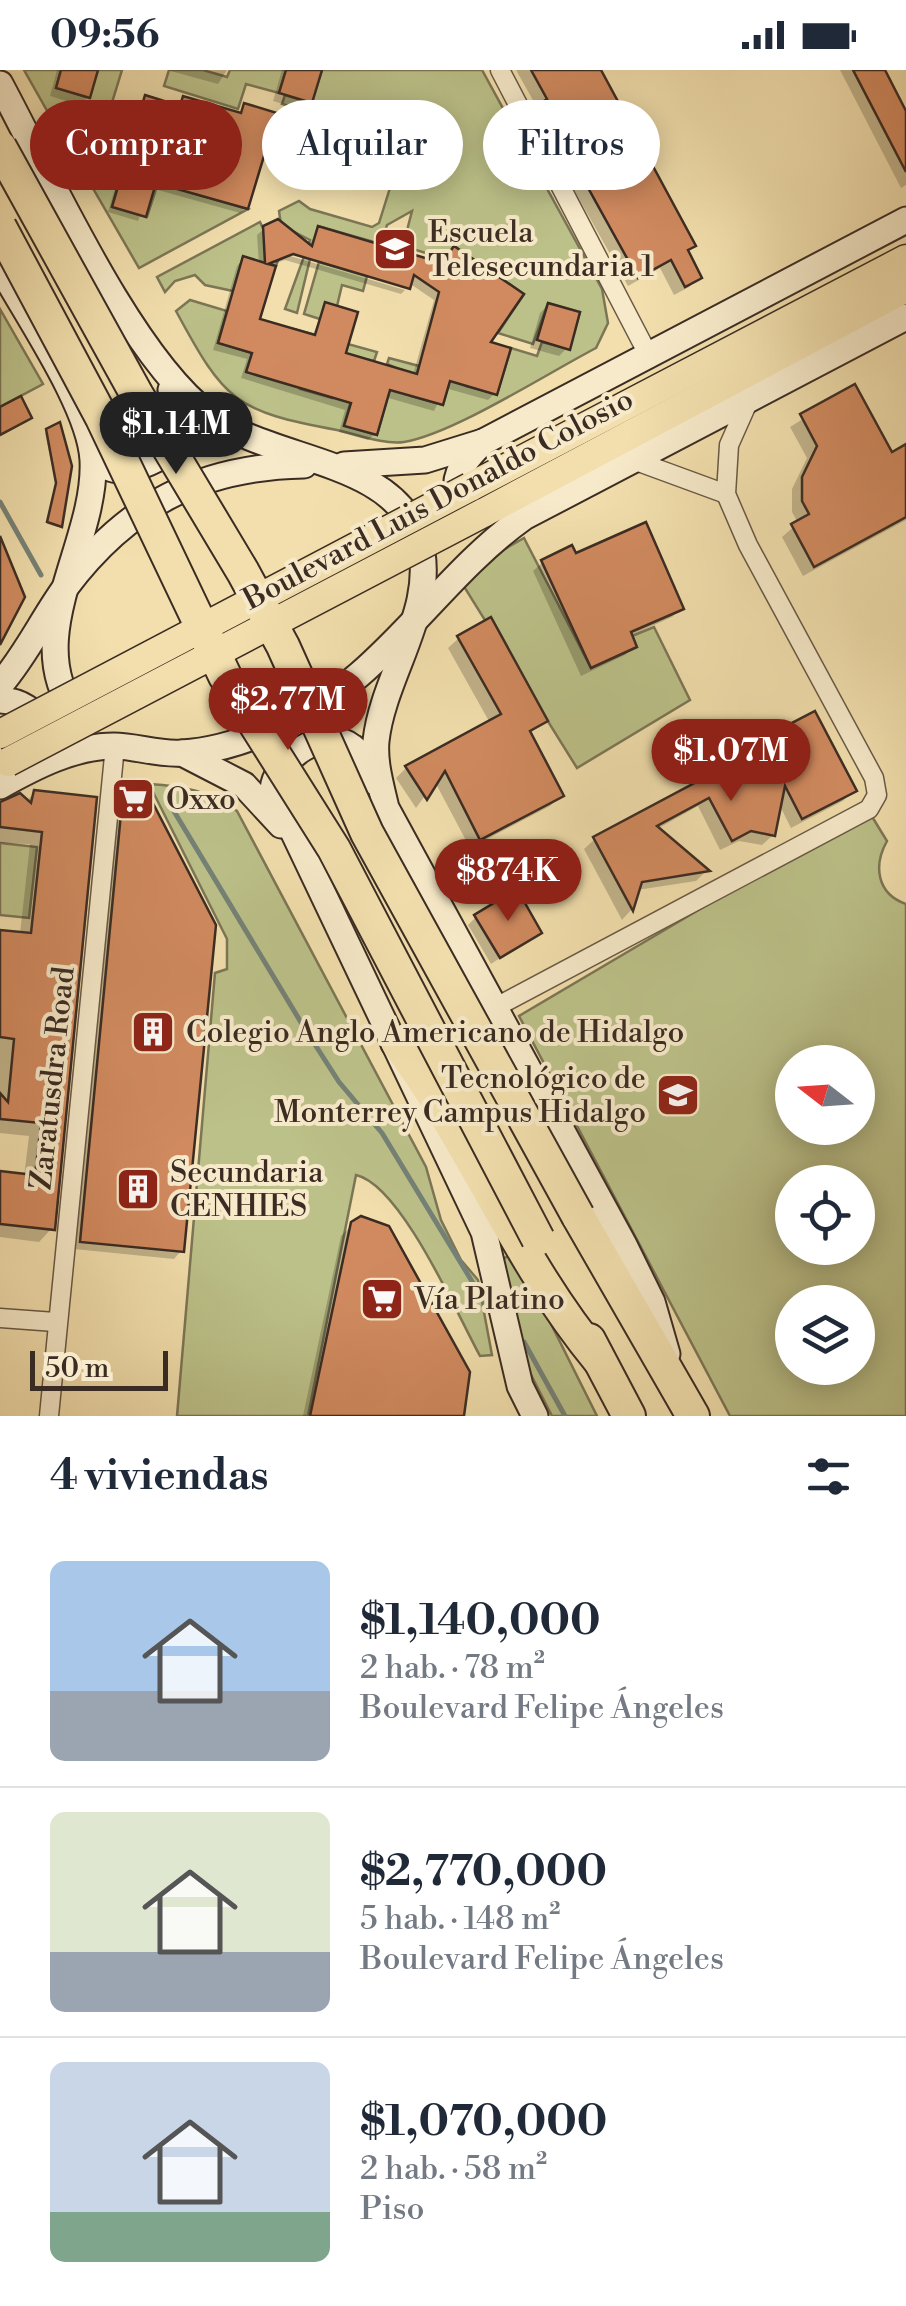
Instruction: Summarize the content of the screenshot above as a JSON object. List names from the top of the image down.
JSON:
{
  "streets": {
    "main road": ["Boulevard Luis Donaldo Colosio"],
    "street": ["Zaratusdra Road"]
  },
  "crossings": [
    ["Boulevard Luis Donaldo Colosio", "Zaratusdra Road"]
  ],
  "places": {
    "school or university": ["Escuela Telesecundaria 1", "Tecnológico de Monterrey Campus Hidalgo"],
    "supermarket": ["Oxxo", "Vía Platino"],
    "building": ["Colegio Anglo Americano de Hidalgo", "Secundaria CENHIES"]
  },
  "scale_bar": "50 m",
  "north": "left",
  "page": {
    "status": "09:56",
    "chip": ["Comprar", "Alquilar", "Filtros"],
    "price": [
      "$1.14M",
      "$2.77M",
      "$1.07M",
      "$874K"
    ],
    "scale": "50 m",
    "heading": "4 viviendas",
    "list": [
      {
        "name": "$1,140,000",
        "note": "2 hab. · 78 m² · Boulevard Felipe Ángeles"
      },
      {
        "name": "$2,770,000",
        "note": "5 hab. · 148 m² · Boulevard Felipe Ángeles"
      },
      {
        "name": "$1,070,000",
        "note": "2 hab. · 58 m² · Piso"
      }
    ]
  }
}
